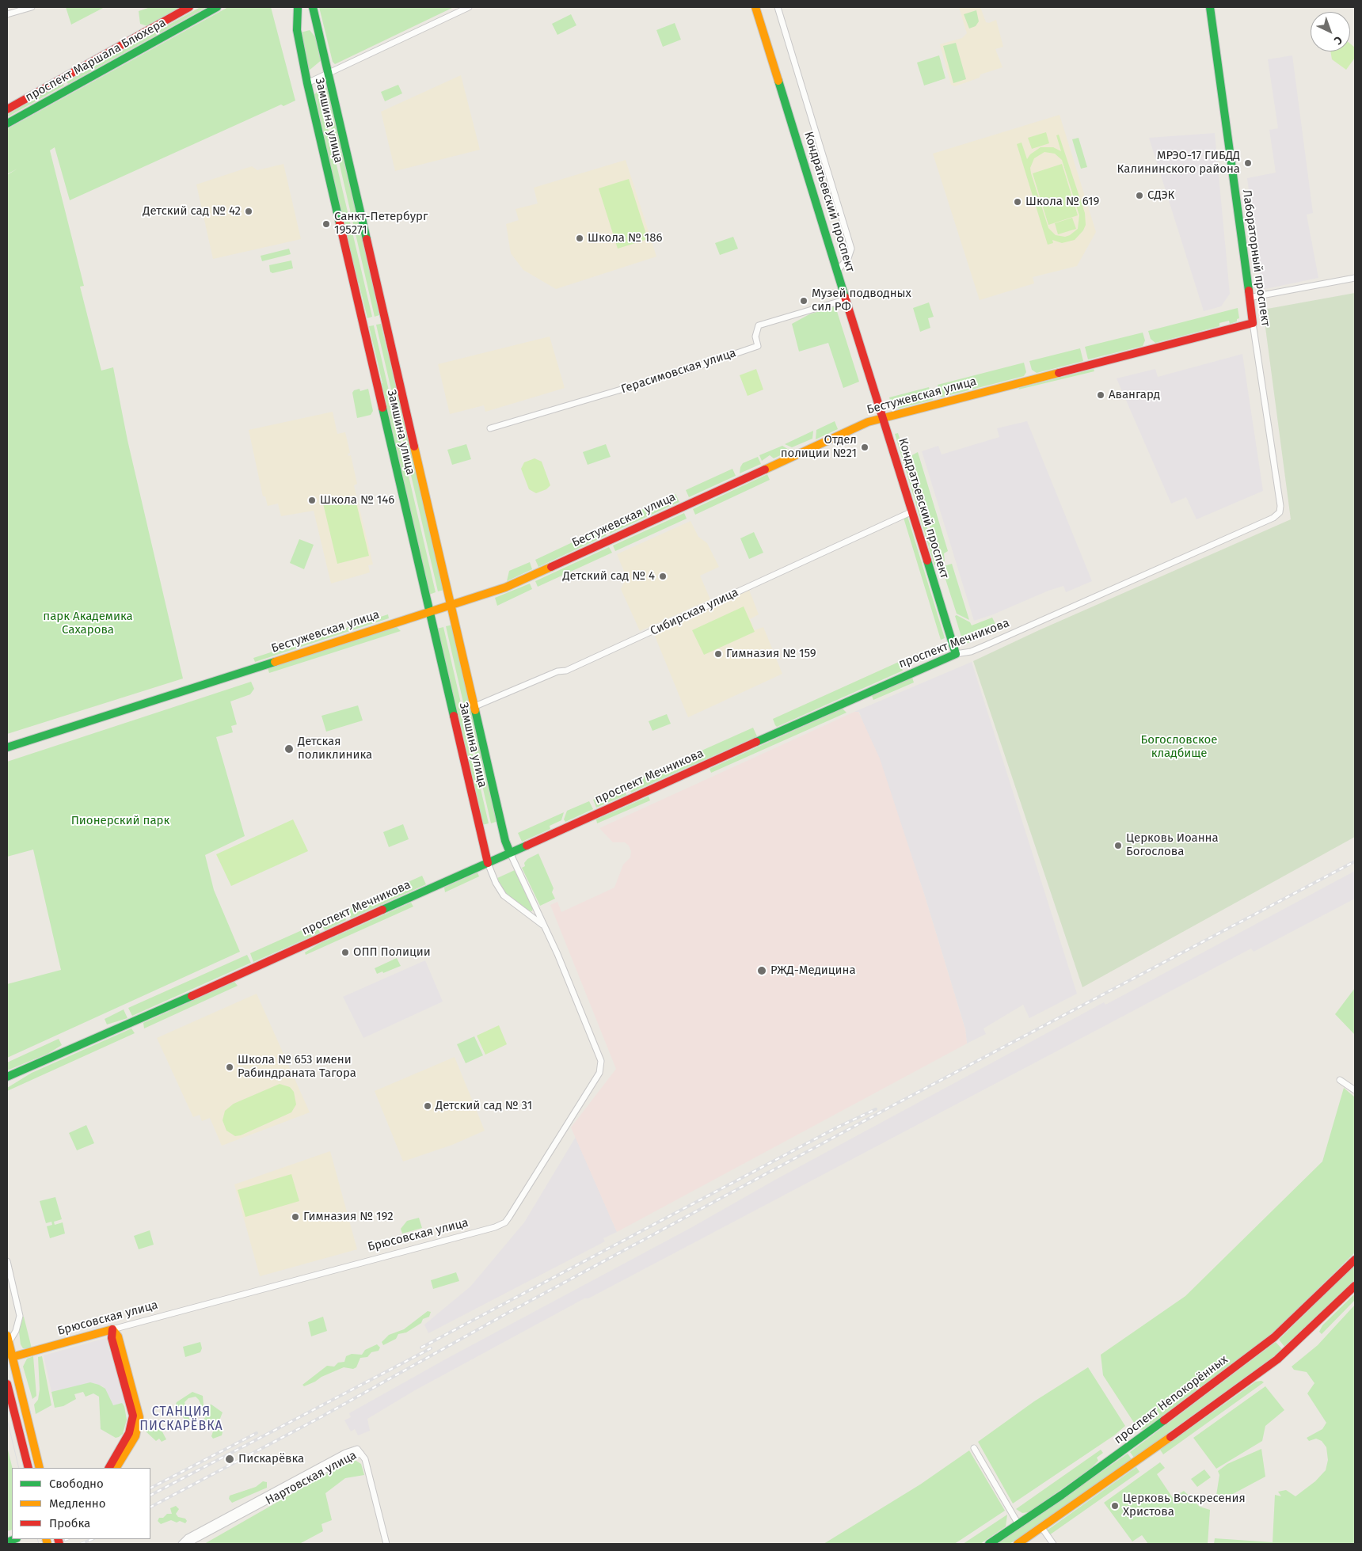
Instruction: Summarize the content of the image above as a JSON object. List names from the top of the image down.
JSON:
{
  "streets": {
    "street": [
      "проспект Маршала Блюхера",
      "Замшина улица",
      "Кондратьевский проспект",
      "Лабораторный проспект",
      "Герасимовская улица",
      "Бестужевская улица",
      "Сибирская улица",
      "проспект Мечникова",
      "Брюсовская улица",
      "проспект Непокорённых",
      "Нартовская улица"
    ]
  },
  "crossings": [
    ["Замшина улица", "Бестужевская улица"],
    ["Замшина улица", "Сибирская улица"],
    ["Замшина улица", "проспект Мечникова"],
    ["Замшина улица", "Брюсовская улица"],
    ["Кондратьевский проспект", "Герасимовская улица"],
    ["Кондратьевский проспект", "Бестужевская улица"],
    ["Кондратьевский проспект", "Сибирская улица"],
    ["Кондратьевский проспект", "проспект Мечникова"],
    ["Лабораторный проспект", "Бестужевская улица"],
    ["Лабораторный проспект", "проспект Мечникова"],
    ["проспект Мечникова", "Брюсовская улица"]
  ],
  "districts": ["СТАНЦИЯ ПИСКАРЁВКА"],
  "parks": ["парк Академика Сахарова", "Богословское кладбище", "Пионерский парк"],
  "places": [
    "МРЭО-17 ГИБДД Калининского района",
    "СДЭК",
    "Школа № 619",
    "Детский сад № 42",
    "Санкт-Петербург 195271",
    "Школа № 186",
    "Музей подводных сил РФ",
    "Авангард",
    "Отдел полиции №21",
    "Школа № 146",
    "Детский сад № 4",
    "Гимназия № 159",
    "Детская поликлиника",
    "Церковь Иоанна Богослова",
    "ОПП Полиции",
    "РЖД-Медицина",
    "Школа № 653 имени Рабиндраната Тагора",
    "Детский сад № 31",
    "Гимназия № 192",
    "Пискарёвка",
    "Церковь Воскресения Христова"
  ],
  "legend": ["Свободно", "Медленно", "Пробка"],
  "north": "bottom right"
}
